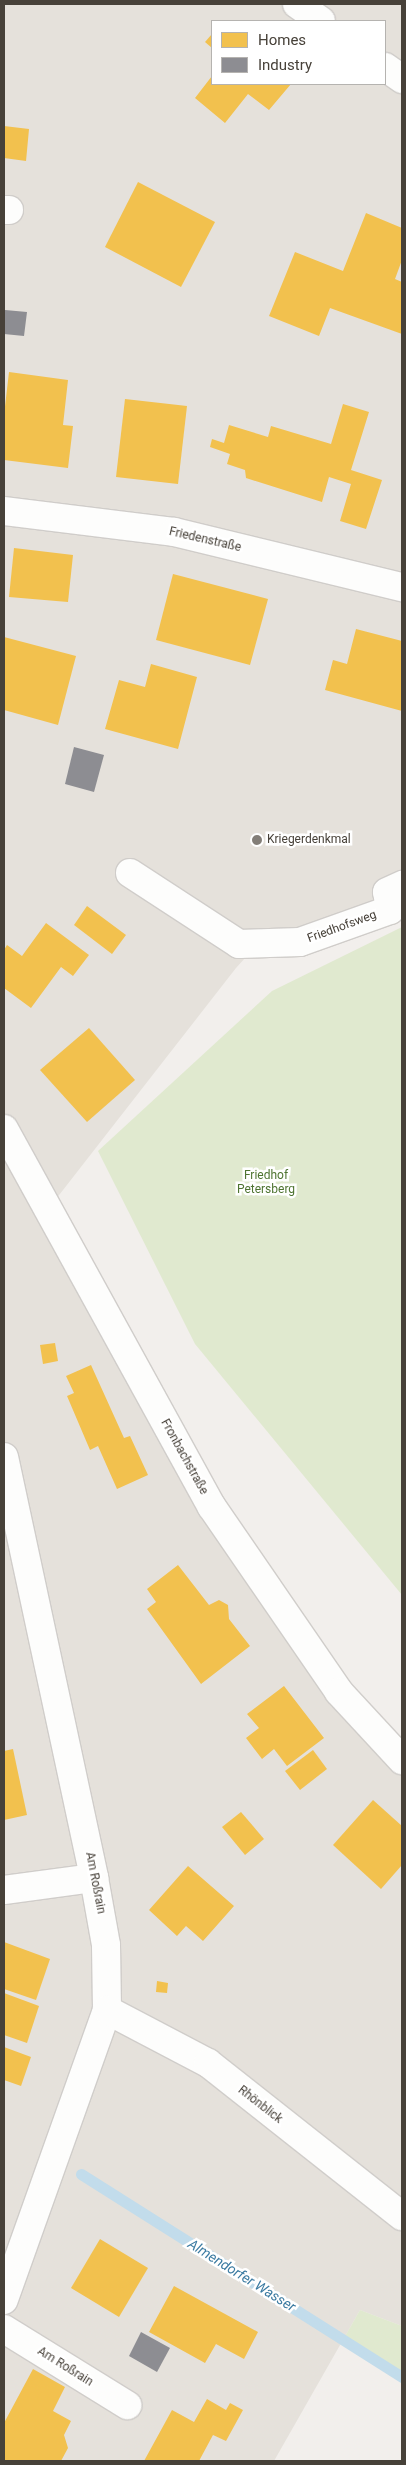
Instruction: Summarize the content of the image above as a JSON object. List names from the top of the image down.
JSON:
{
  "streets": {
    "street": [
      "Friedenstraße",
      "Friedhofsweg",
      "Fronbachstraße",
      "Am Roßrain",
      "Rhönblick"
    ]
  },
  "crossings": [
    ["Am Roßrain", "Rhönblick"]
  ],
  "water": ["Almendorfer Wasser"],
  "parks": ["Friedhof Petersberg"],
  "places": ["Kriegerdenkmal"],
  "legend": ["Homes", "Industry"]
}
